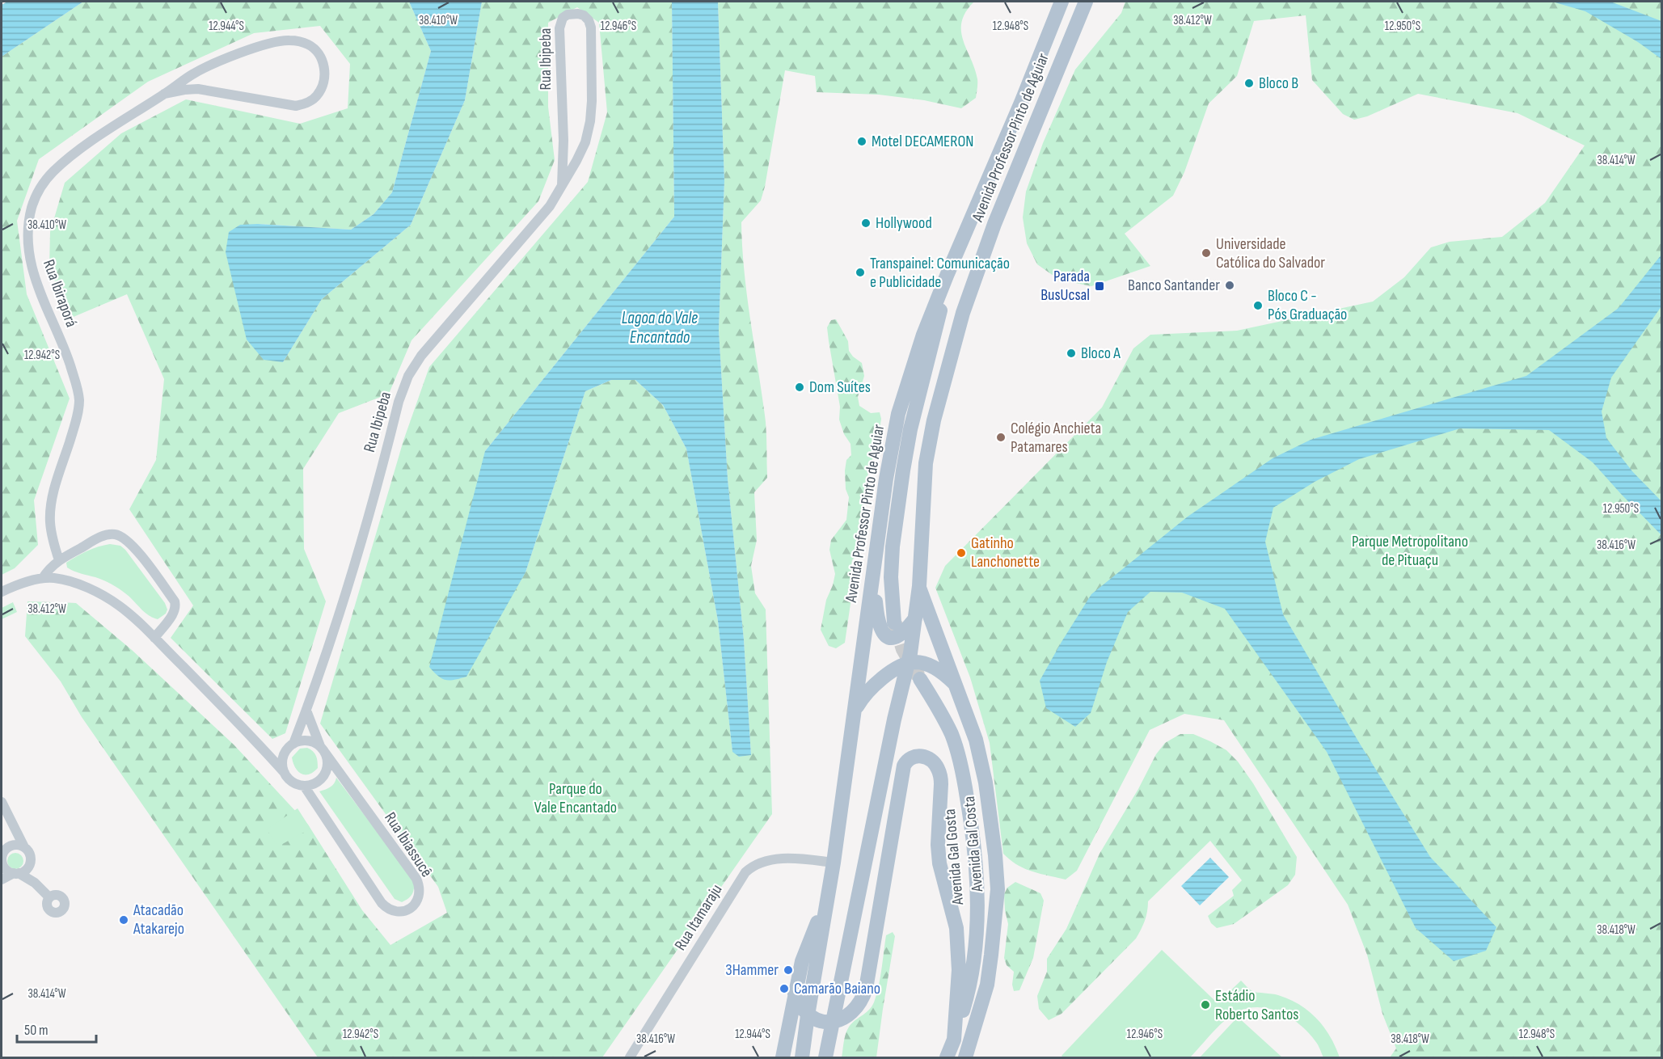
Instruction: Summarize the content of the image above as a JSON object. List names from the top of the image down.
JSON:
{
  "streets": {
    "main road": ["Avenida Professor Pinto de Aguiar", "Avenida Gal Costa", "Avenida Gal Gosta"],
    "street": [
      "Rua Ibipeba",
      "Rua Ibiraporá",
      "Rua Ibiassucê",
      "Rua Itamaraju"
    ]
  },
  "crossings": [
    ["Rua Ibipeba", "Rua Ibiassucê"],
    ["Avenida Professor Pinto de Aguiar", "Avenida Gal Costa"],
    ["Avenida Professor Pinto de Aguiar", "Rua Itamaraju"]
  ],
  "water": ["Lagoa do Vale Encantado"],
  "parks": ["Parque Metropolitano de Pituaçu", "Parque do Vale Encantado"],
  "places": {
    "other": [
      "Bloco B",
      "Motel DECAMERON",
      "Hollywood",
      "Universidade Católica do Salvador",
      "Transpainel: Comunicação e Publicidade",
      "Banco Santander",
      "Bloco C - Pós Graduação",
      "Bloco A",
      "Dom Suítes",
      "Colégio Anchieta Patamares",
      "Gatinho Lanchonette",
      "Atacadão Atakarejo",
      "3Hammer",
      "Camarão Baiano",
      "Estádio Roberto Santos"
    ],
    "transit": ["Parada BusUcsal"]
  },
  "scale_bar": "50 m",
  "coordinates": [
    "38.410°W",
    "38.412°W",
    "12.944°S",
    "12.946°S",
    "12.948°S",
    "12.950°S",
    "38.414°W",
    "12.942°S",
    "38.416°W",
    "38.418°W"
  ]
}
